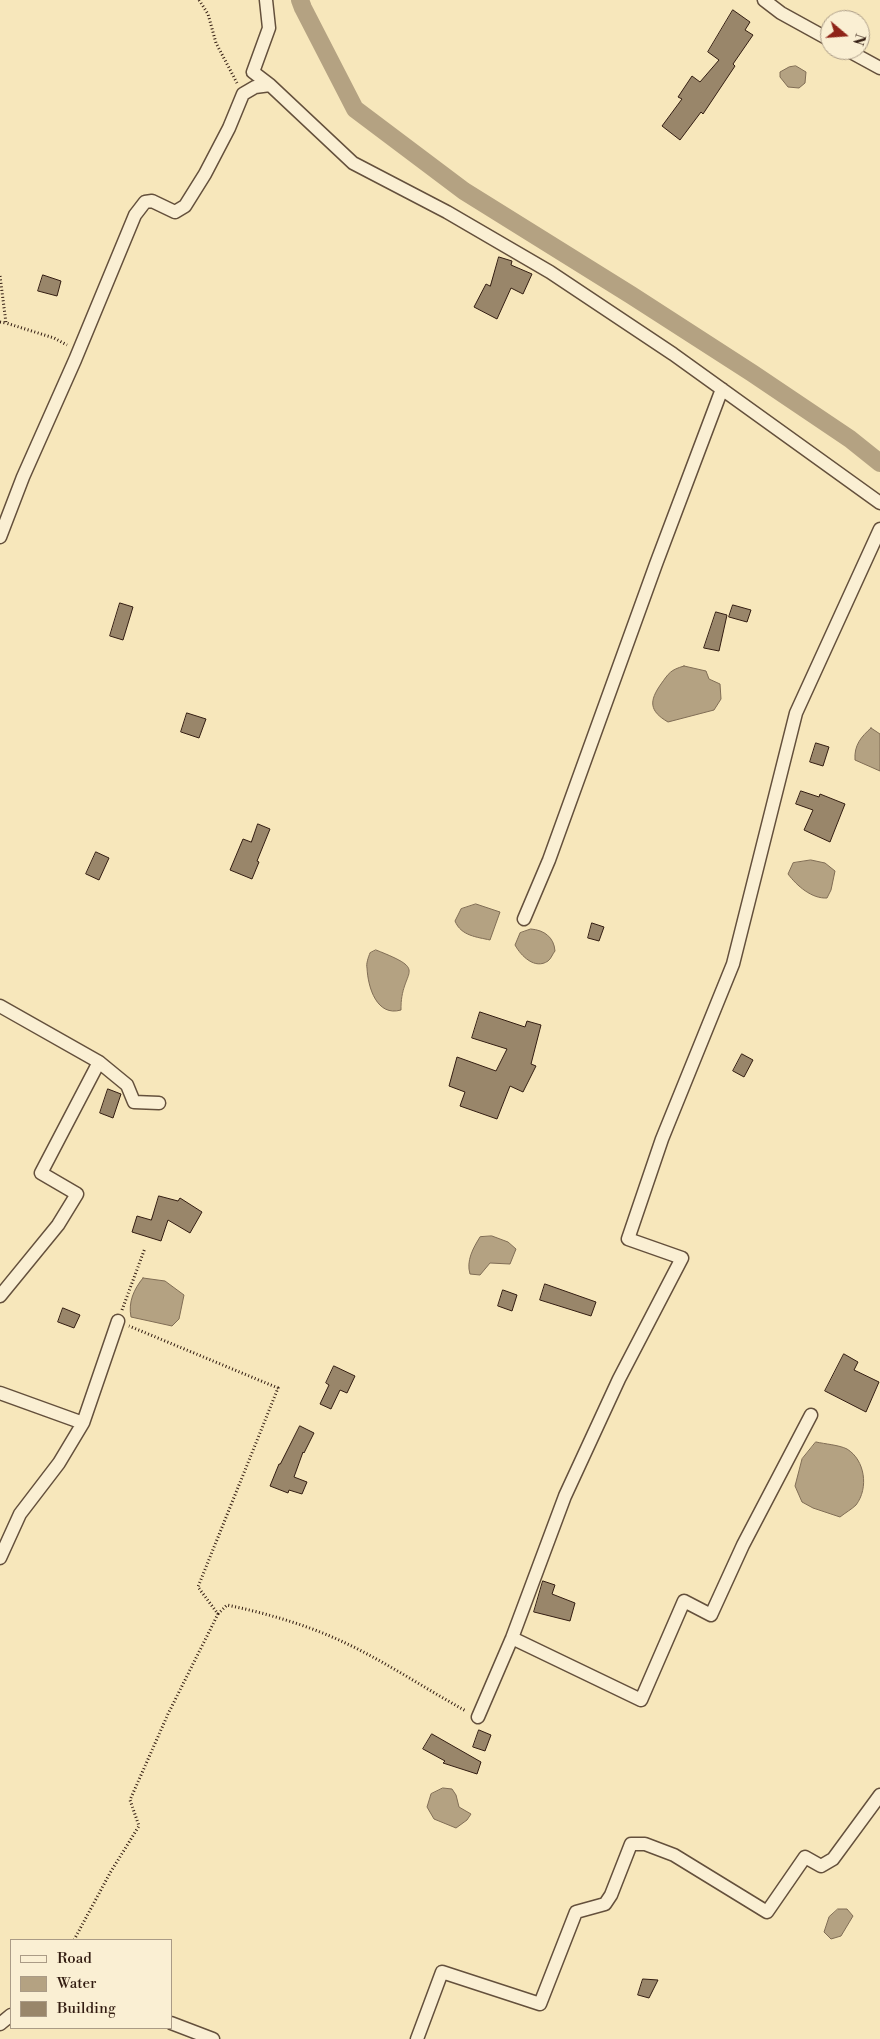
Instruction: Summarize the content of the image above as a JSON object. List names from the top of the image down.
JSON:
{
  "legend": ["Road", "Water", "Building"],
  "north": "right"
}
